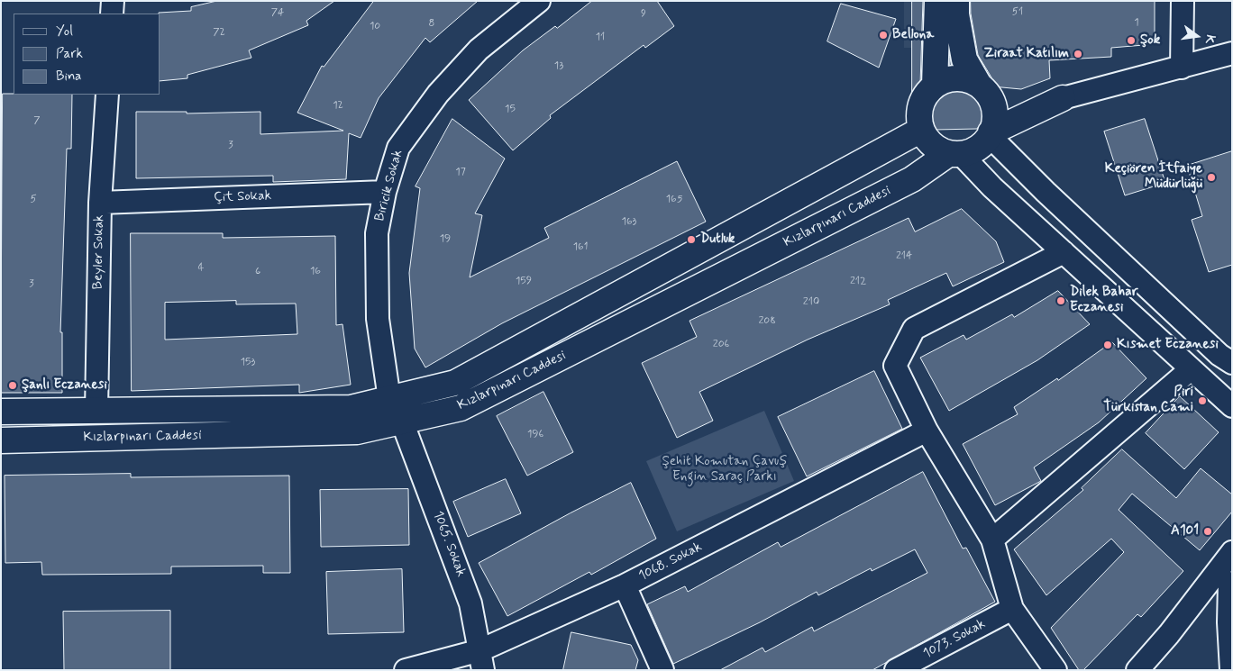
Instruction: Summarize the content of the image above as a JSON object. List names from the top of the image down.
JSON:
{
  "streets": {
    "main road": ["Kızlarpınarı Caddesi"],
    "street": [
      "Biricik Sokak",
      "Çit Sokak",
      "Beyler Sokak",
      "1065. Sokak",
      "1068. Sokak",
      "1073. Sokak"
    ]
  },
  "crossings": [
    ["Biricik Sokak", "Çit Sokak"],
    ["Biricik Sokak", "Kızlarpınarı Caddesi"],
    ["Çit Sokak", "Beyler Sokak"],
    ["Kızlarpınarı Caddesi", "Beyler Sokak"],
    ["Kızlarpınarı Caddesi", "1065. Sokak"],
    ["1065. Sokak", "1068. Sokak"]
  ],
  "parks": ["Şehit Komutan Çavuş Engin Saraç Parkı"],
  "places": [
    "Bellona",
    "Şok",
    "Ziraat Katılım",
    "Keçiören İtfaiye Müdürlüğü",
    "Dutluk",
    "Dilek Bahar Eczanesi",
    "Kısmet Eczanesi",
    "Şanlı Eczanesi",
    "Piri Türkistan Cami",
    "A101"
  ],
  "house_numbers": [
    "51",
    "74",
    "9",
    "1",
    "8",
    "10",
    "72",
    "11",
    "13",
    "12",
    "15",
    "7",
    "3",
    "17",
    "5",
    "165",
    "163",
    "19",
    "161",
    "214",
    "4",
    "6",
    "16",
    "159",
    "212",
    "3",
    "210",
    "208",
    "206",
    "153",
    "196"
  ],
  "legend": ["Yol", "Park", "Bina"],
  "north": "right"
}
